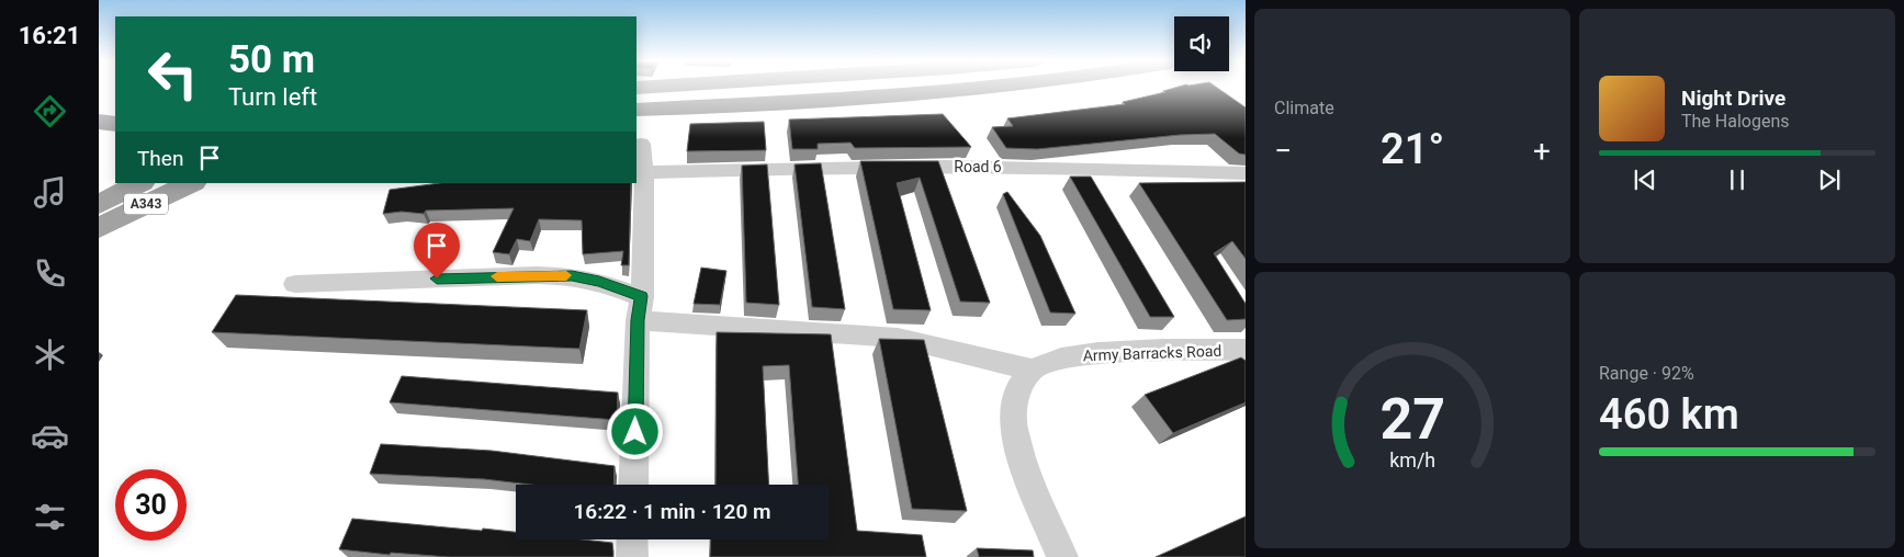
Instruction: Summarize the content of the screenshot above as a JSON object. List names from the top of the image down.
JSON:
{
  "streets": {
    "highway": ["A343"],
    "street": ["Road 6", "Army Barracks Road"]
  },
  "page": {
    "tabs": "16:21",
    "tile": [
      "Climate",
      ["Range · 92%", "460 km"]
    ],
    "turn": ["50 m", "Turn left"],
    "song": ["Night Drive", "The Halogens"],
    "heat": ["−", "21°", "+"],
    "then": "Then",
    "limit": "30",
    "trip": "16:22 · 1 min · 120 m",
    "gauge": ["27", "km/h"]
  }
}
